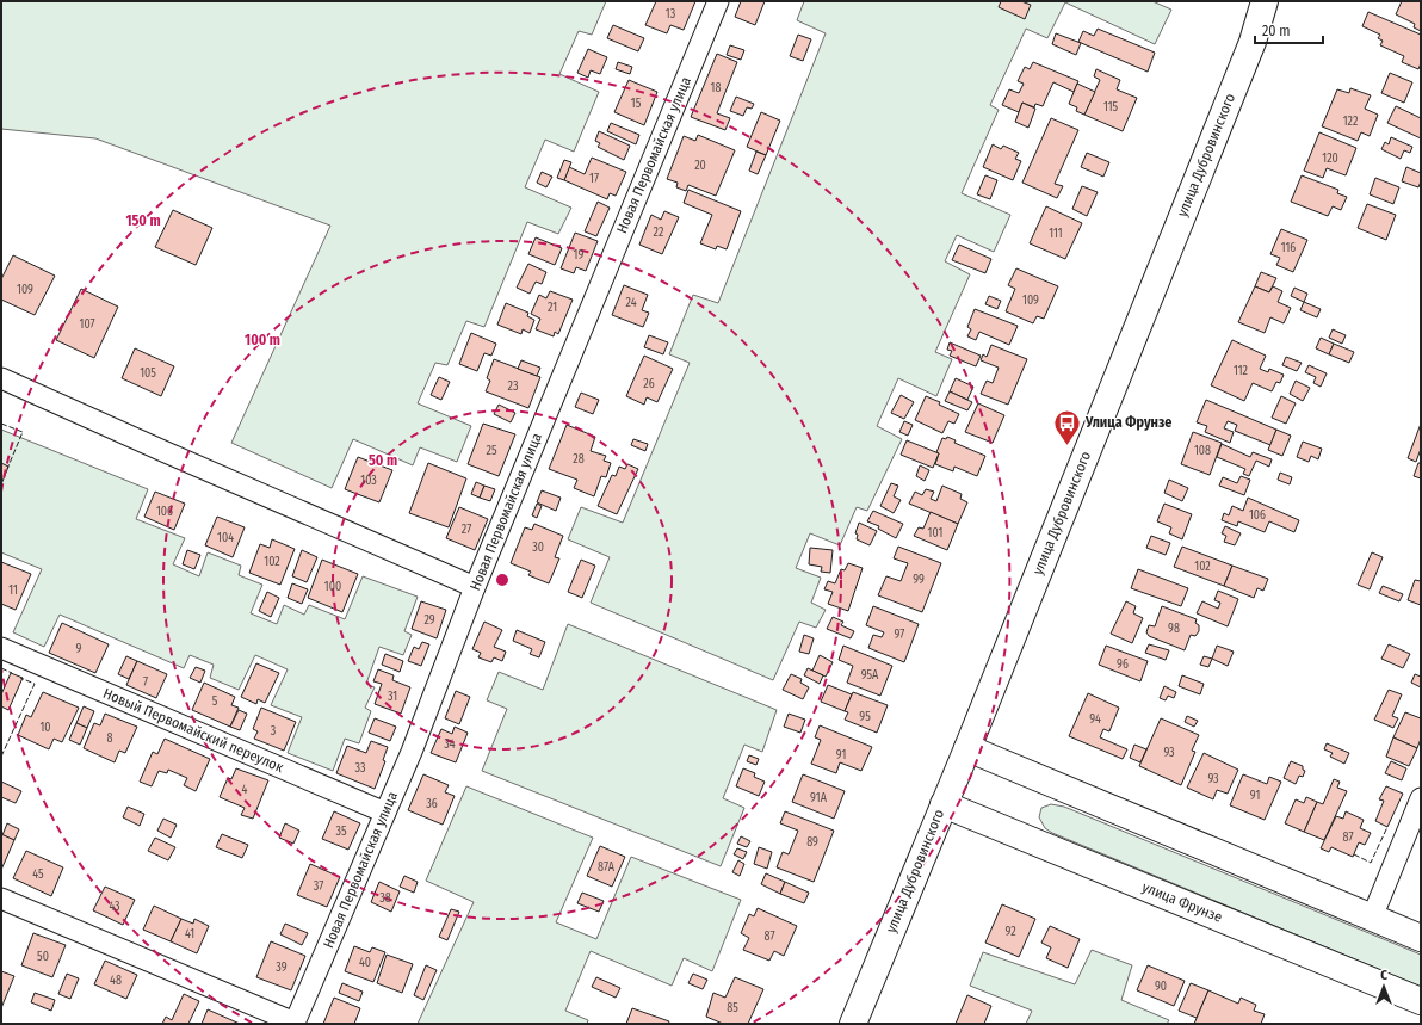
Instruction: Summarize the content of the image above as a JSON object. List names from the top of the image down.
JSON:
{
  "streets": {
    "main road": ["улица Дубровинского", "улица Фрунзе"],
    "street": ["Новая Первомайская улица", "Новый Первомайский переулок"]
  },
  "crossings": [
    ["Новая Первомайская улица", "Новый Первомайский переулок"],
    ["улица Дубровинского", "улица Фрунзе"]
  ],
  "places": {
    "bus stop": ["Улица Фрунзе"]
  },
  "house_numbers": [
    "13",
    "18",
    "15",
    "115",
    "122",
    "120",
    "20",
    "17",
    "22",
    "111",
    "116",
    "19",
    "109",
    "109",
    "24",
    "21",
    "107",
    "112",
    "105",
    "26",
    "23",
    "25",
    "108",
    "28",
    "103",
    "106",
    "106",
    "27",
    "101",
    "104",
    "30",
    "102",
    "102",
    "99",
    "100",
    "11",
    "29",
    "98",
    "97",
    "9",
    "96",
    "95А",
    "7",
    "31",
    "5",
    "95",
    "94",
    "10",
    "3",
    "8",
    "34",
    "93",
    "91",
    "33",
    "93",
    "4",
    "91",
    "91А",
    "36",
    "35",
    "87",
    "89",
    "87А",
    "45",
    "37",
    "38",
    "43",
    "92",
    "41",
    "87",
    "50",
    "40",
    "39",
    "48",
    "90",
    "85"
  ],
  "scale_bar": "20 m",
  "north": "top",
  "rings": ["150 m", "100 m", "50 m"]
}
